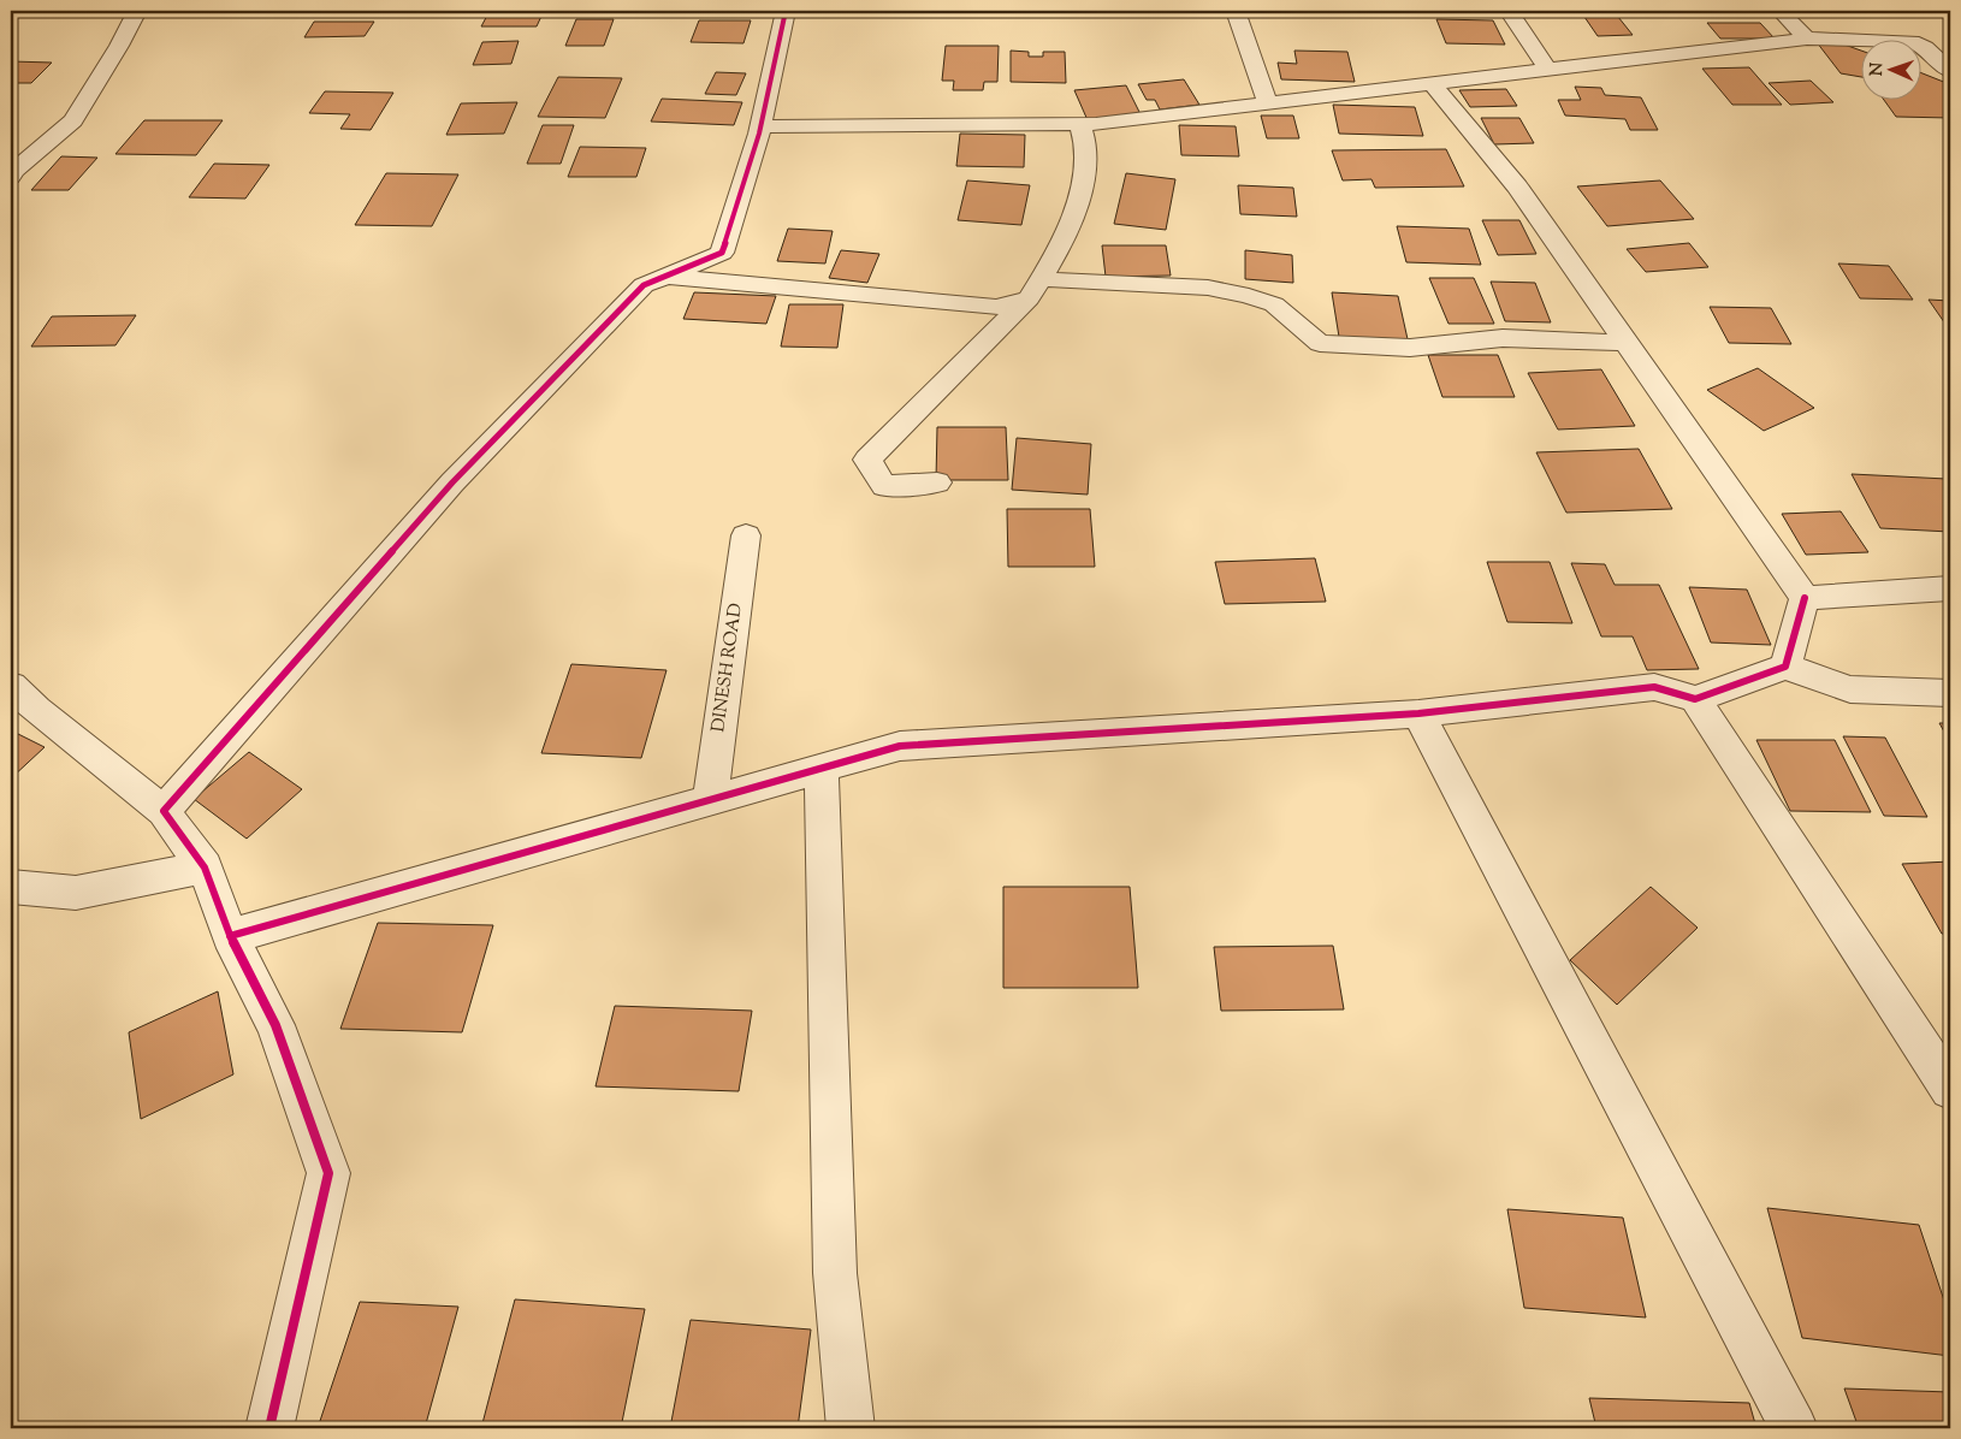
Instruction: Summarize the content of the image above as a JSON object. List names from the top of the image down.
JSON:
{
  "streets": {
    "street": ["DINESH ROAD"]
  },
  "north": "left"
}
